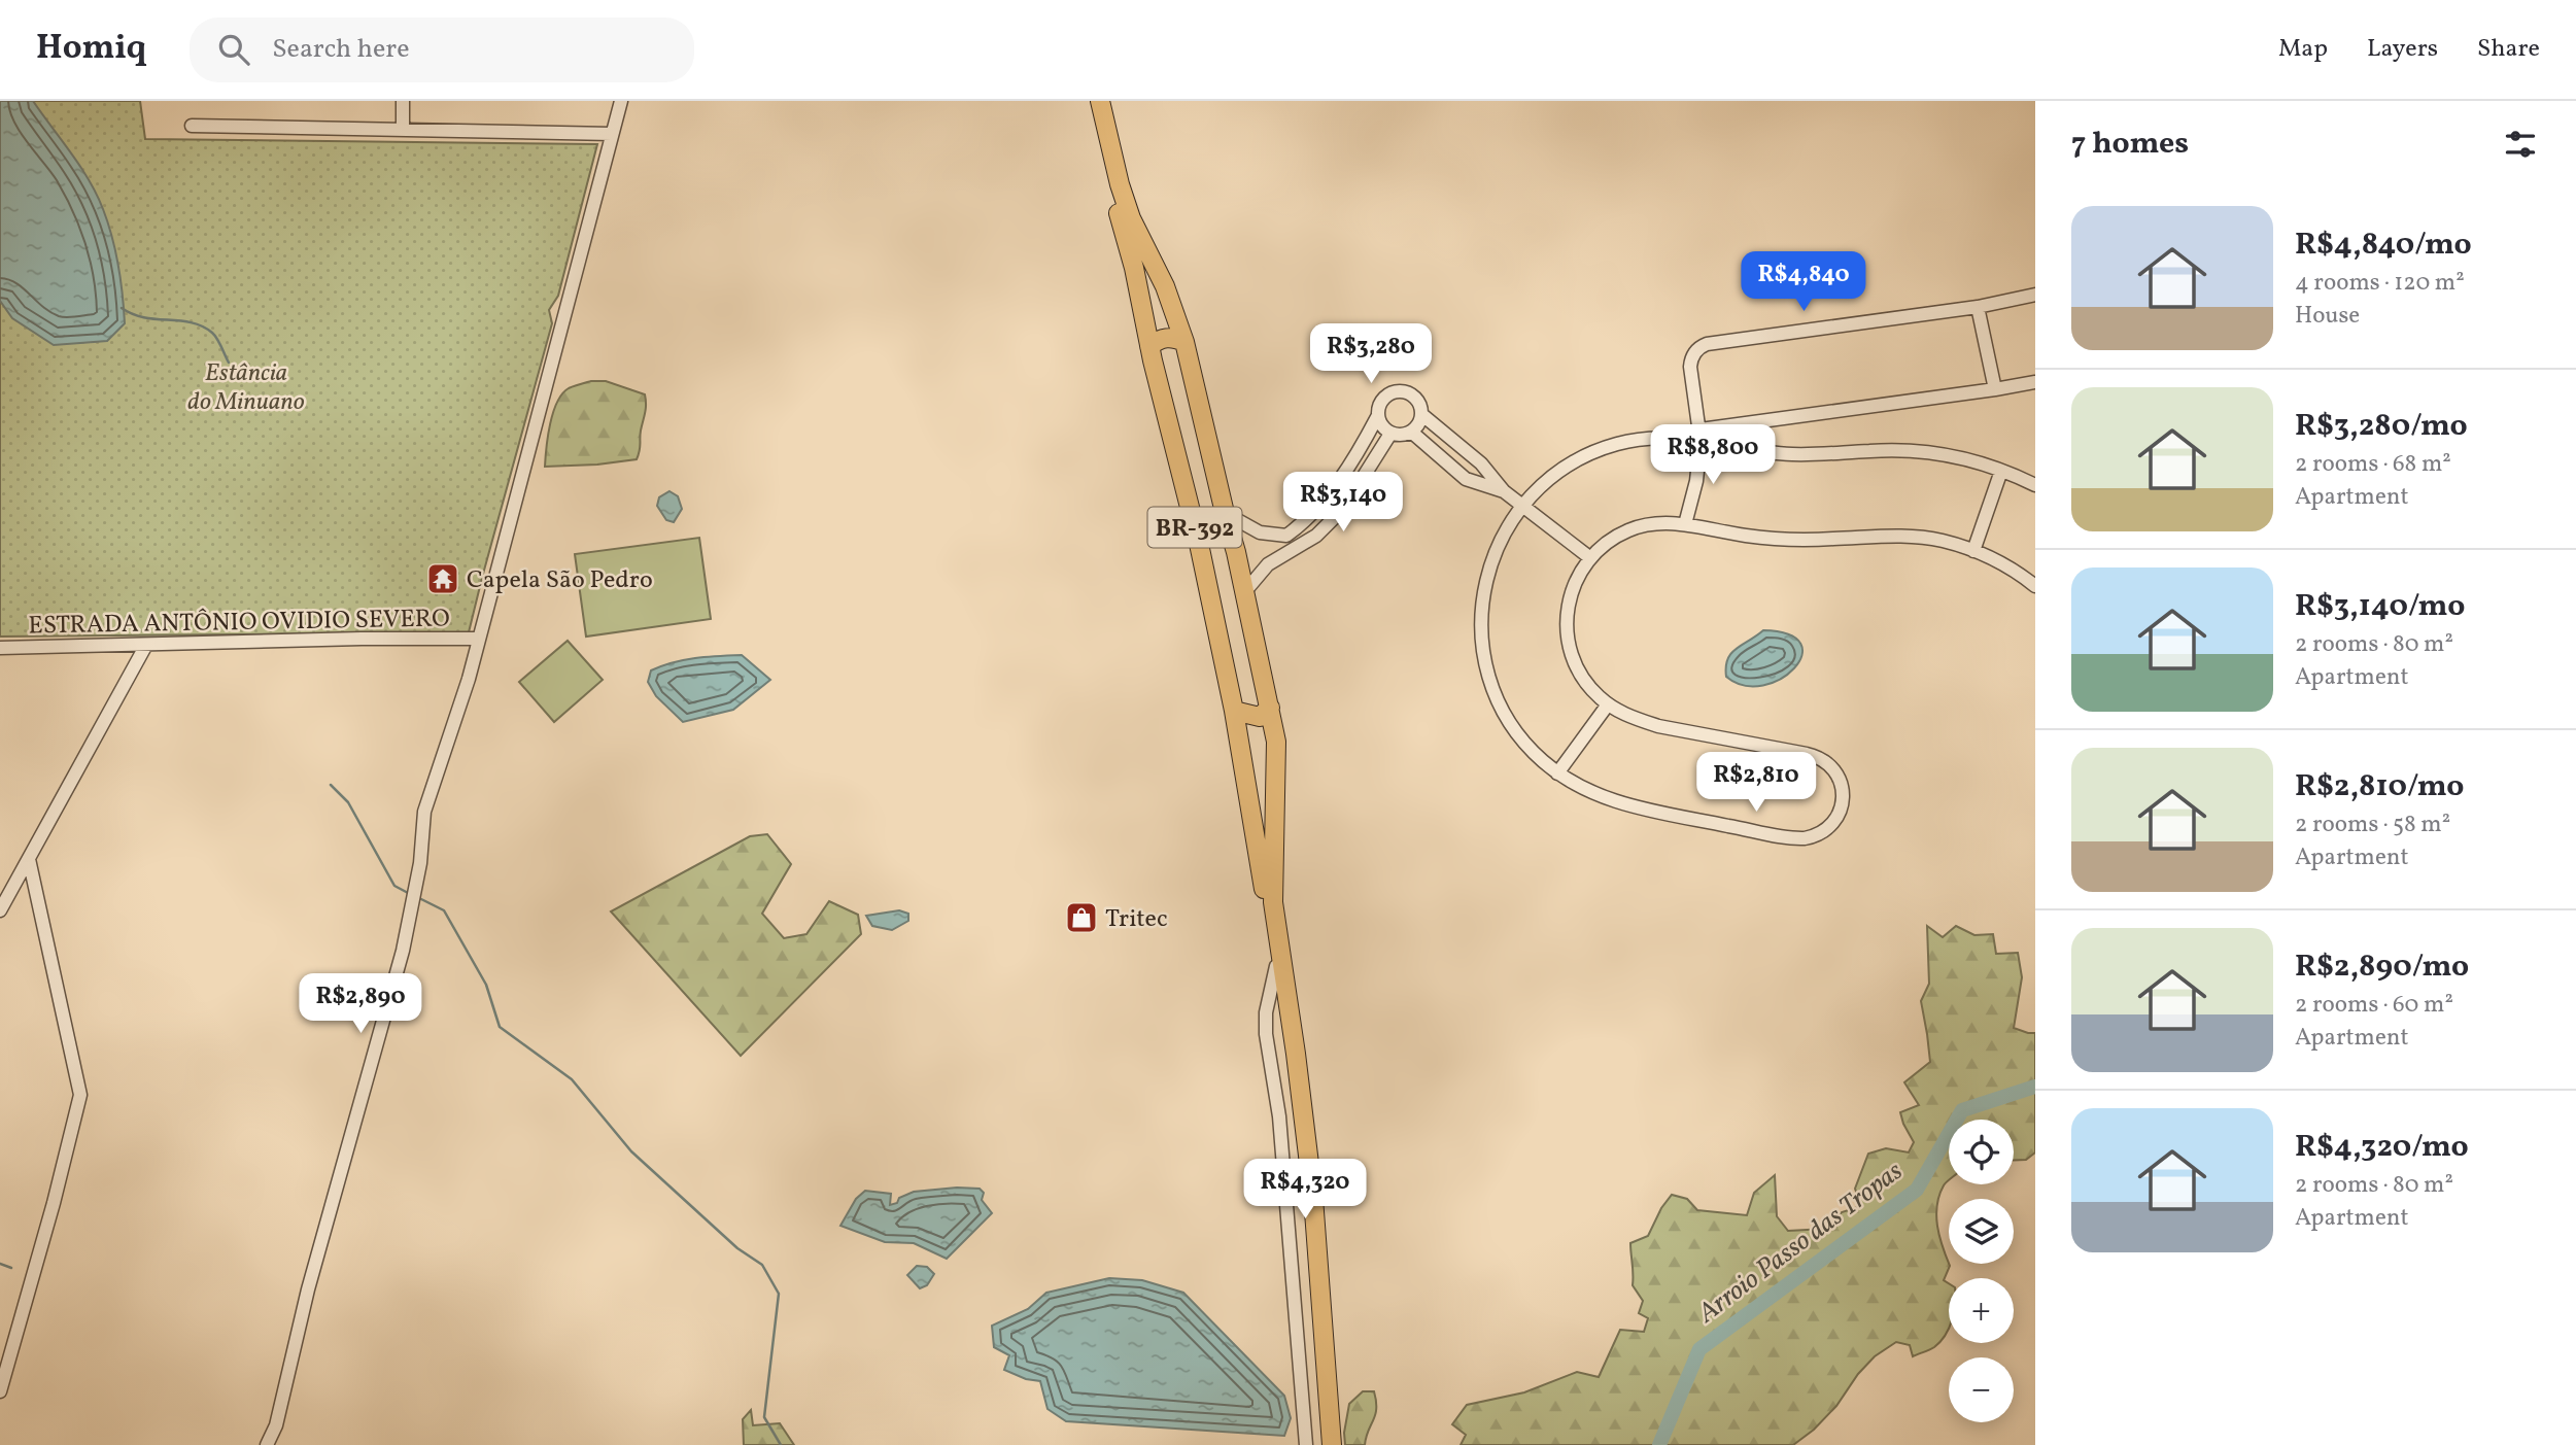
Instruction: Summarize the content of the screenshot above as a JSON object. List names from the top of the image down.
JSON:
{
  "streets": {
    "highway": ["BR-392"],
    "street": ["ESTRADA ANTÔNIO OVIDIO SEVERO"]
  },
  "water": ["Arroio Passo das Tropas"],
  "parks": ["Estância do Minuano"],
  "places": {
    "temple": ["Capela São Pedro"],
    "shop": ["Tritec"]
  },
  "page": {
    "header": "Homiq",
    "search": "Search here",
    "nav": ["Map", "Layers", "Share"],
    "heading": "7 homes",
    "list": [
      {
        "name": "R$4,840/mo",
        "note": "4 rooms · 120 m² · House"
      },
      {
        "name": "R$3,280/mo",
        "note": "2 rooms · 68 m² · Apartment"
      },
      {
        "name": "R$3,140/mo",
        "note": "2 rooms · 80 m² · Apartment"
      },
      {
        "name": "R$2,810/mo",
        "note": "2 rooms · 58 m² · Apartment"
      },
      {
        "name": "R$2,890/mo",
        "note": "2 rooms · 60 m² · Apartment"
      },
      {
        "name": "R$4,320/mo",
        "note": "2 rooms · 80 m² · Apartment"
      }
    ],
    "price": [
      "R$4,840",
      "R$3,280",
      "R$8,800",
      "R$3,140",
      "R$2,810",
      "R$2,890",
      "R$4,320"
    ],
    "map_buttons": ["+", "−"]
  }
}
